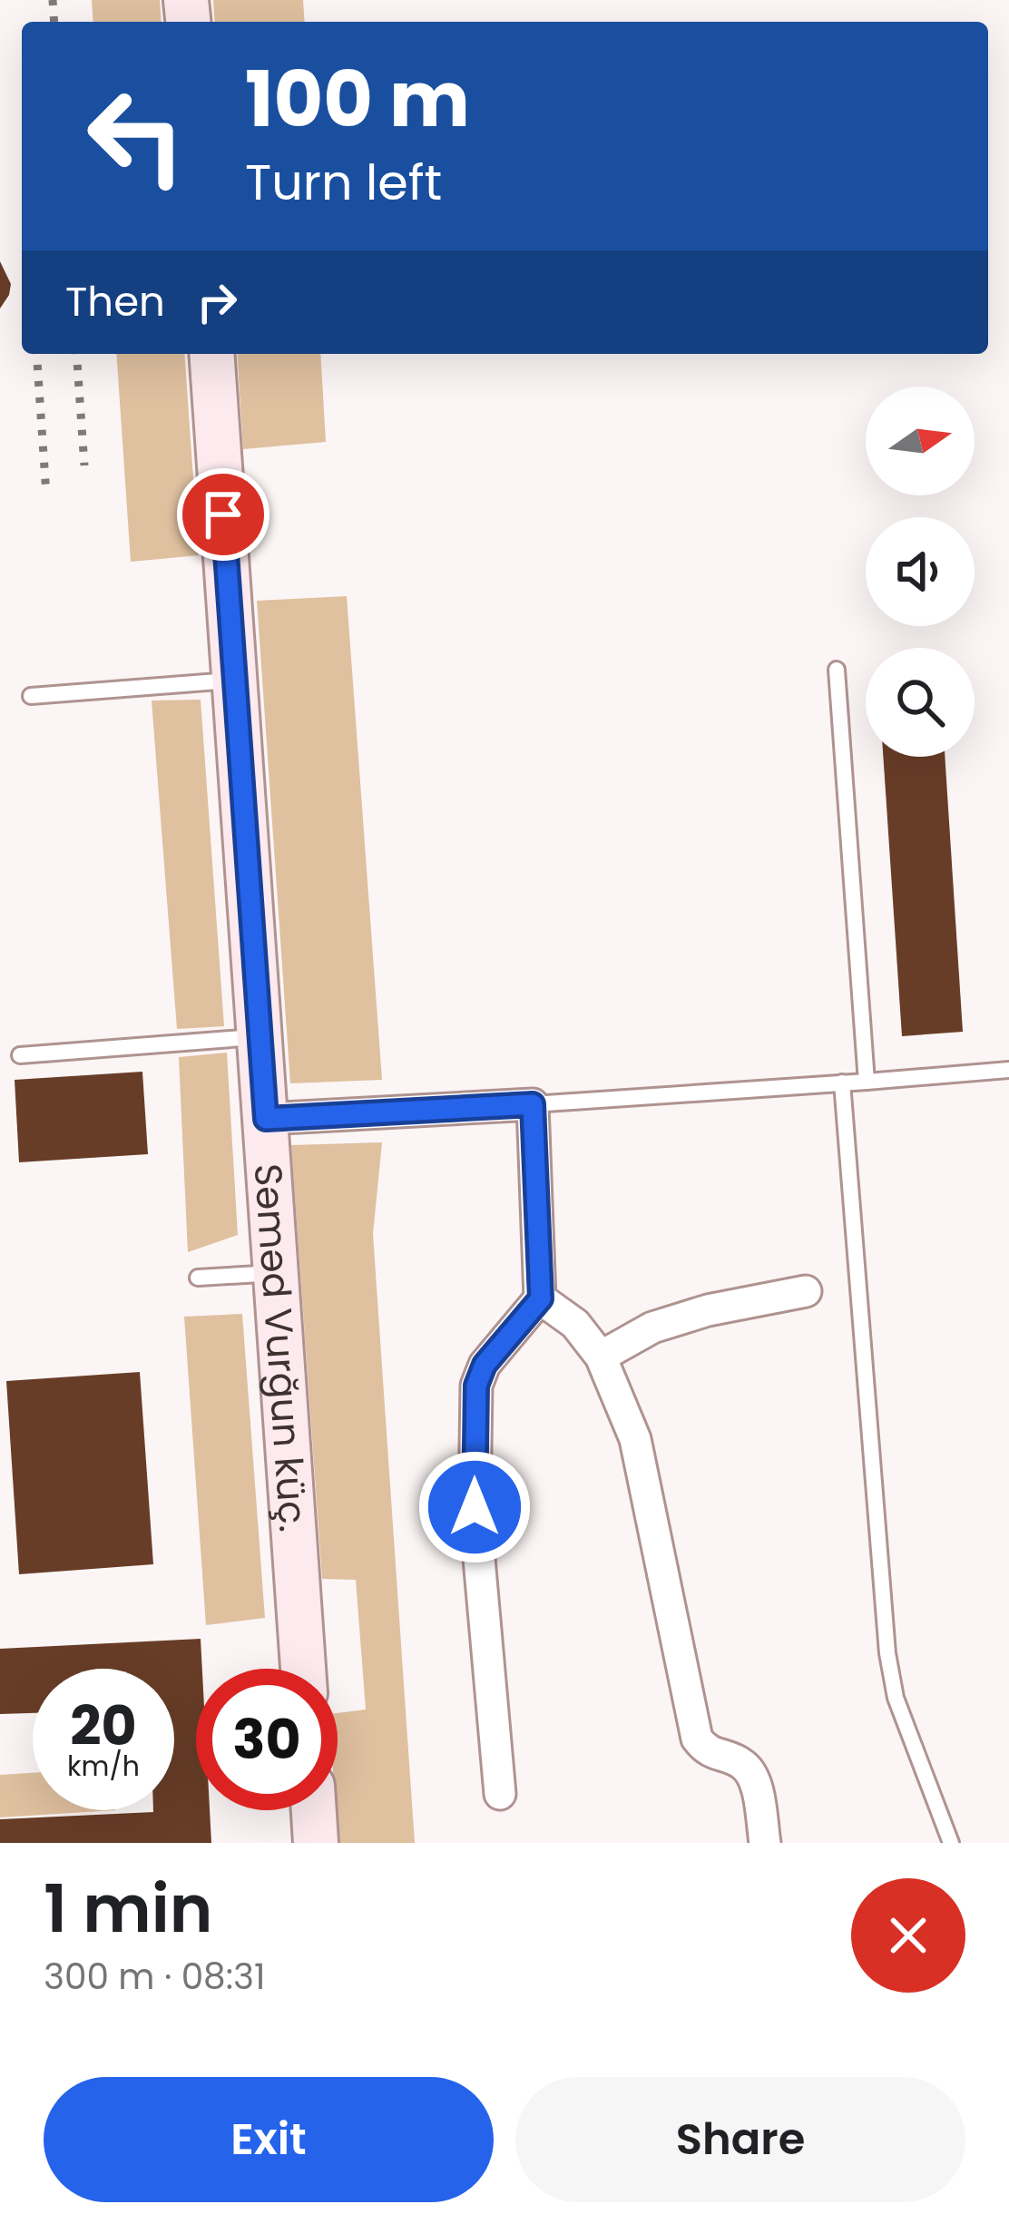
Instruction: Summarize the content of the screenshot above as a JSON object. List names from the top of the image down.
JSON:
{
  "streets": {
    "main road": ["Səməd Vurğun küç."]
  },
  "north": "right",
  "page": {
    "turn": ["100 m", "Turn left"],
    "then": "Then",
    "speed": "20 km/h",
    "limit": "30",
    "heading": ["1 min", "300 m · 08:31"],
    "buttons": ["Exit", "Share"]
  }
}
